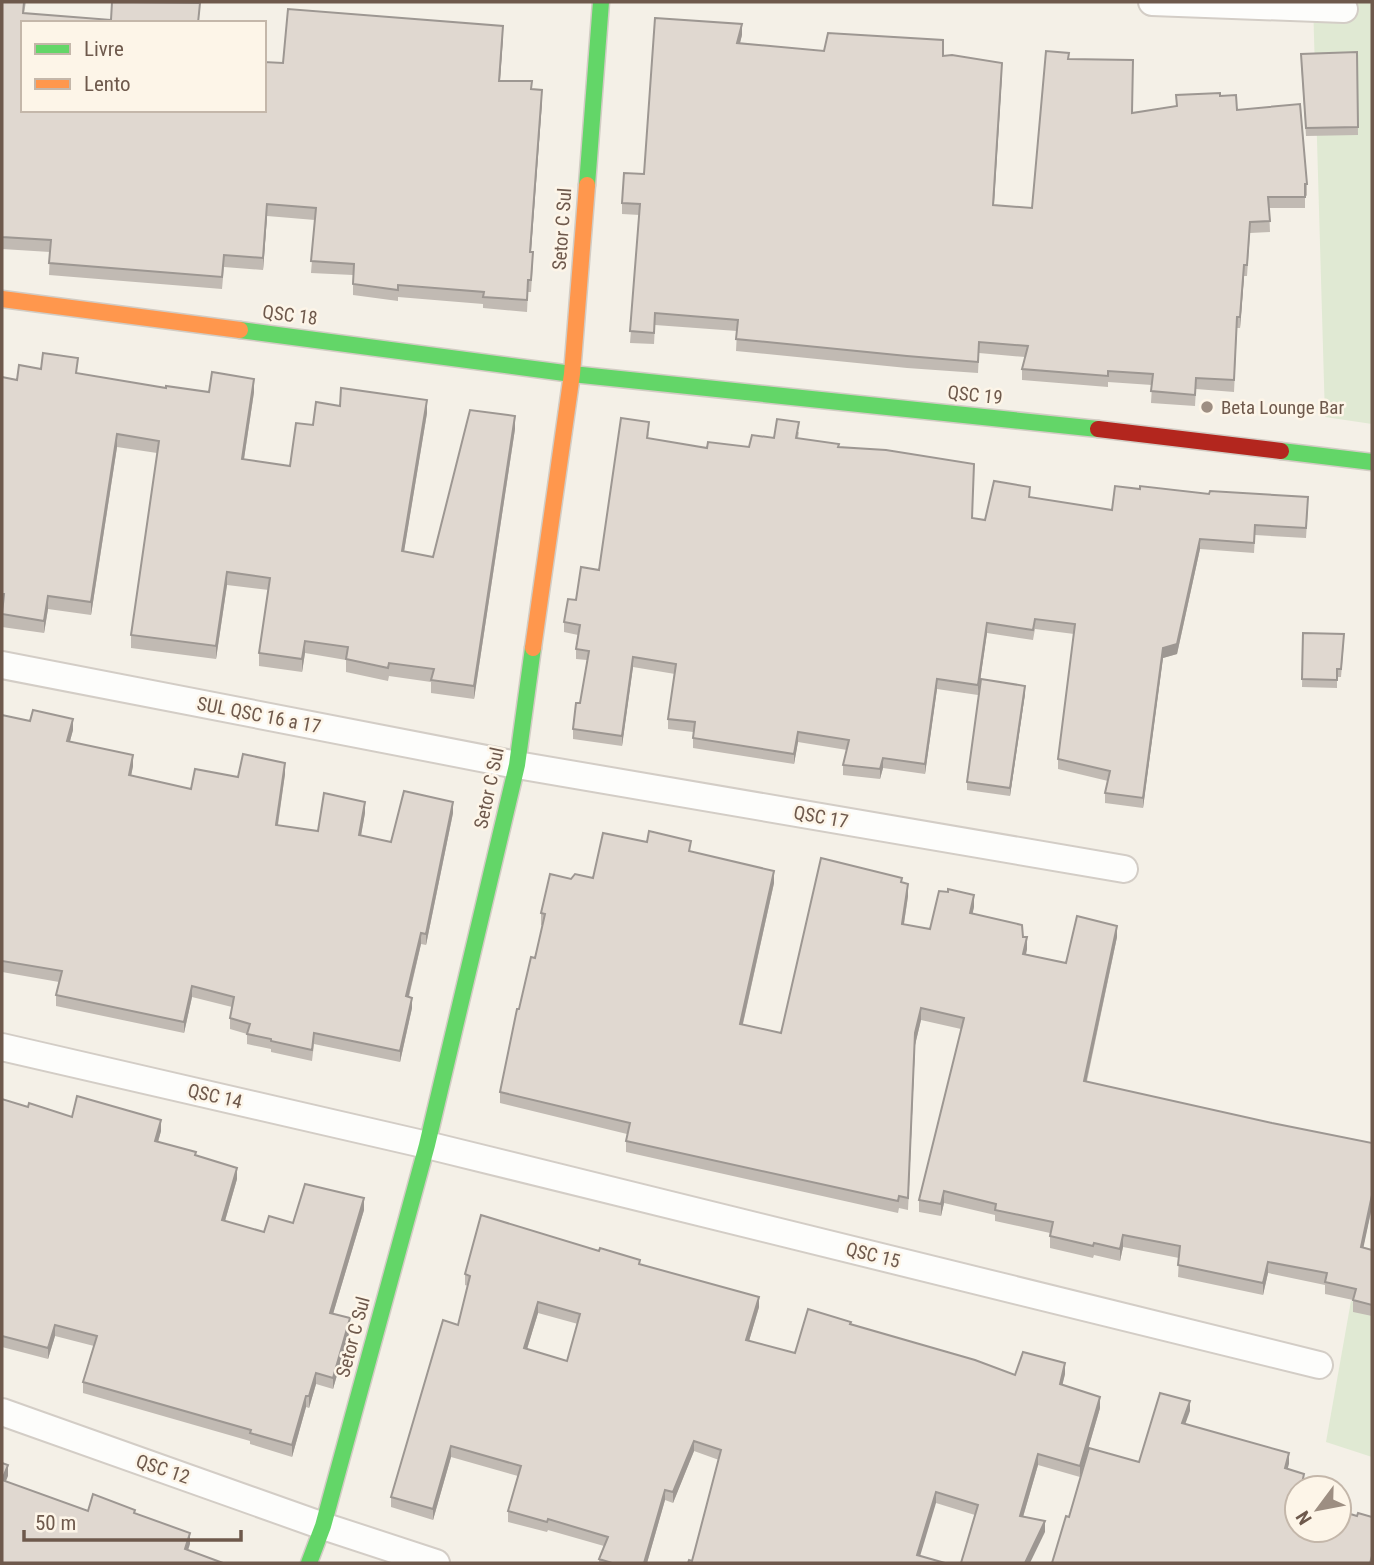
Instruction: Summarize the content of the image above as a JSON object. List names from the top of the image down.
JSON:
{
  "streets": {
    "street": [
      "Setor C Sul",
      "QSC 18",
      "QSC 19",
      "SUL QSC 16 a 17",
      "QSC 17",
      "QSC 14",
      "QSC 15",
      "QSC 12"
    ]
  },
  "crossings": [
    ["Setor C Sul", "QSC 18"],
    ["Setor C Sul", "QSC 19"],
    ["Setor C Sul", "SUL QSC 16 a 17"],
    ["Setor C Sul", "QSC 17"],
    ["Setor C Sul", "QSC 14"],
    ["Setor C Sul", "QSC 15"],
    ["Setor C Sul", "QSC 12"],
    ["QSC 18", "QSC 19"],
    ["SUL QSC 16 a 17", "QSC 17"],
    ["QSC 14", "QSC 15"]
  ],
  "places": ["Beta Lounge Bar"],
  "legend": ["Livre", "Lento"],
  "scale_bar": "50 m",
  "north": "bottom left"
}
